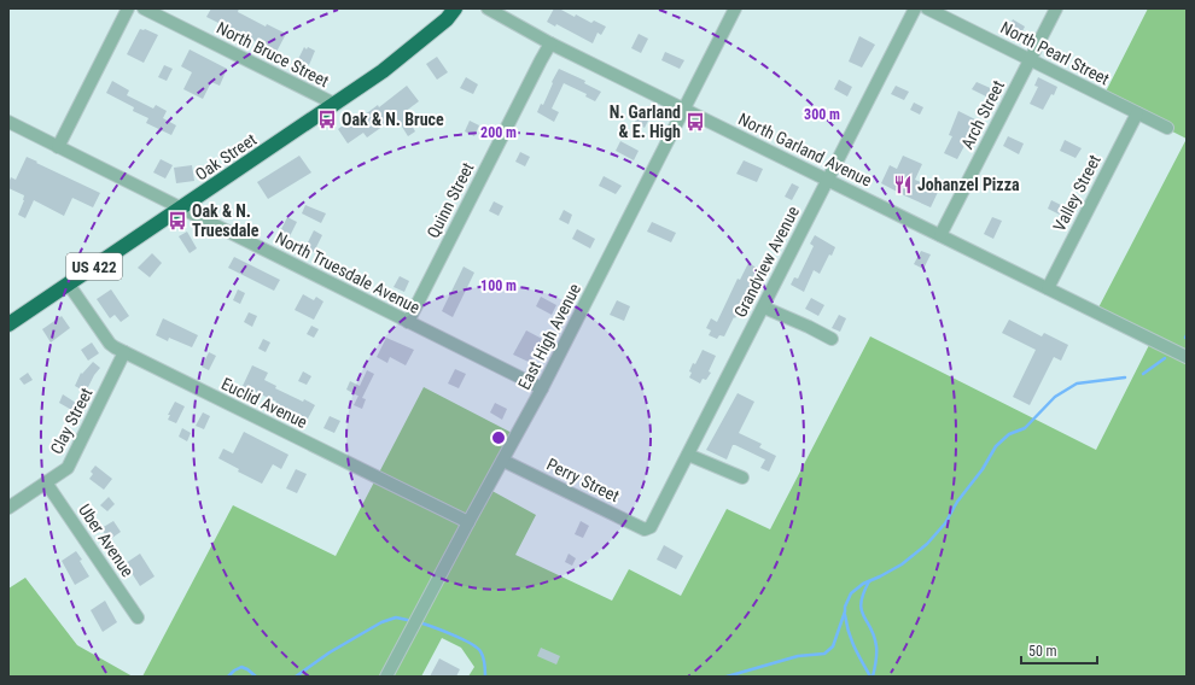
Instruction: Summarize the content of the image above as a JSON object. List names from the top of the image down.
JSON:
{
  "streets": {
    "highway": ["Oak Street", "US 422"],
    "street": [
      "North Pearl Street",
      "North Bruce Street",
      "Arch Street",
      "North Garland Avenue",
      "Valley Street",
      "Quinn Street",
      "Grandview Avenue",
      "North Truesdale Avenue",
      "East High Avenue",
      "Euclid Avenue",
      "Clay Street",
      "Perry Street",
      "Uber Avenue"
    ]
  },
  "crossings": [
    ["North Pearl Street", "Arch Street"],
    ["North Pearl Street", "Valley Street"],
    ["North Bruce Street", "Oak Street"],
    ["Arch Street", "North Garland Avenue"],
    ["North Garland Avenue", "Valley Street"],
    ["North Garland Avenue", "Quinn Street"],
    ["North Garland Avenue", "Grandview Avenue"],
    ["North Garland Avenue", "East High Avenue"],
    ["Oak Street", "North Truesdale Avenue"],
    ["Oak Street", "Euclid Avenue"],
    ["Quinn Street", "North Truesdale Avenue"],
    ["Grandview Avenue", "Perry Street"],
    ["North Truesdale Avenue", "East High Avenue"],
    ["East High Avenue", "Euclid Avenue"],
    ["East High Avenue", "Perry Street"],
    ["Euclid Avenue", "Clay Street"],
    ["Clay Street", "Uber Avenue"]
  ],
  "places": {
    "bus stop": ["Oak & N. Bruce", "N. Garland & E. High", "Oak & N. Truesdale"],
    "restaurant": ["Johanzel Pizza"]
  },
  "scale_bar": "50 m",
  "rings": ["300 m", "200 m", "100 m"]
}
